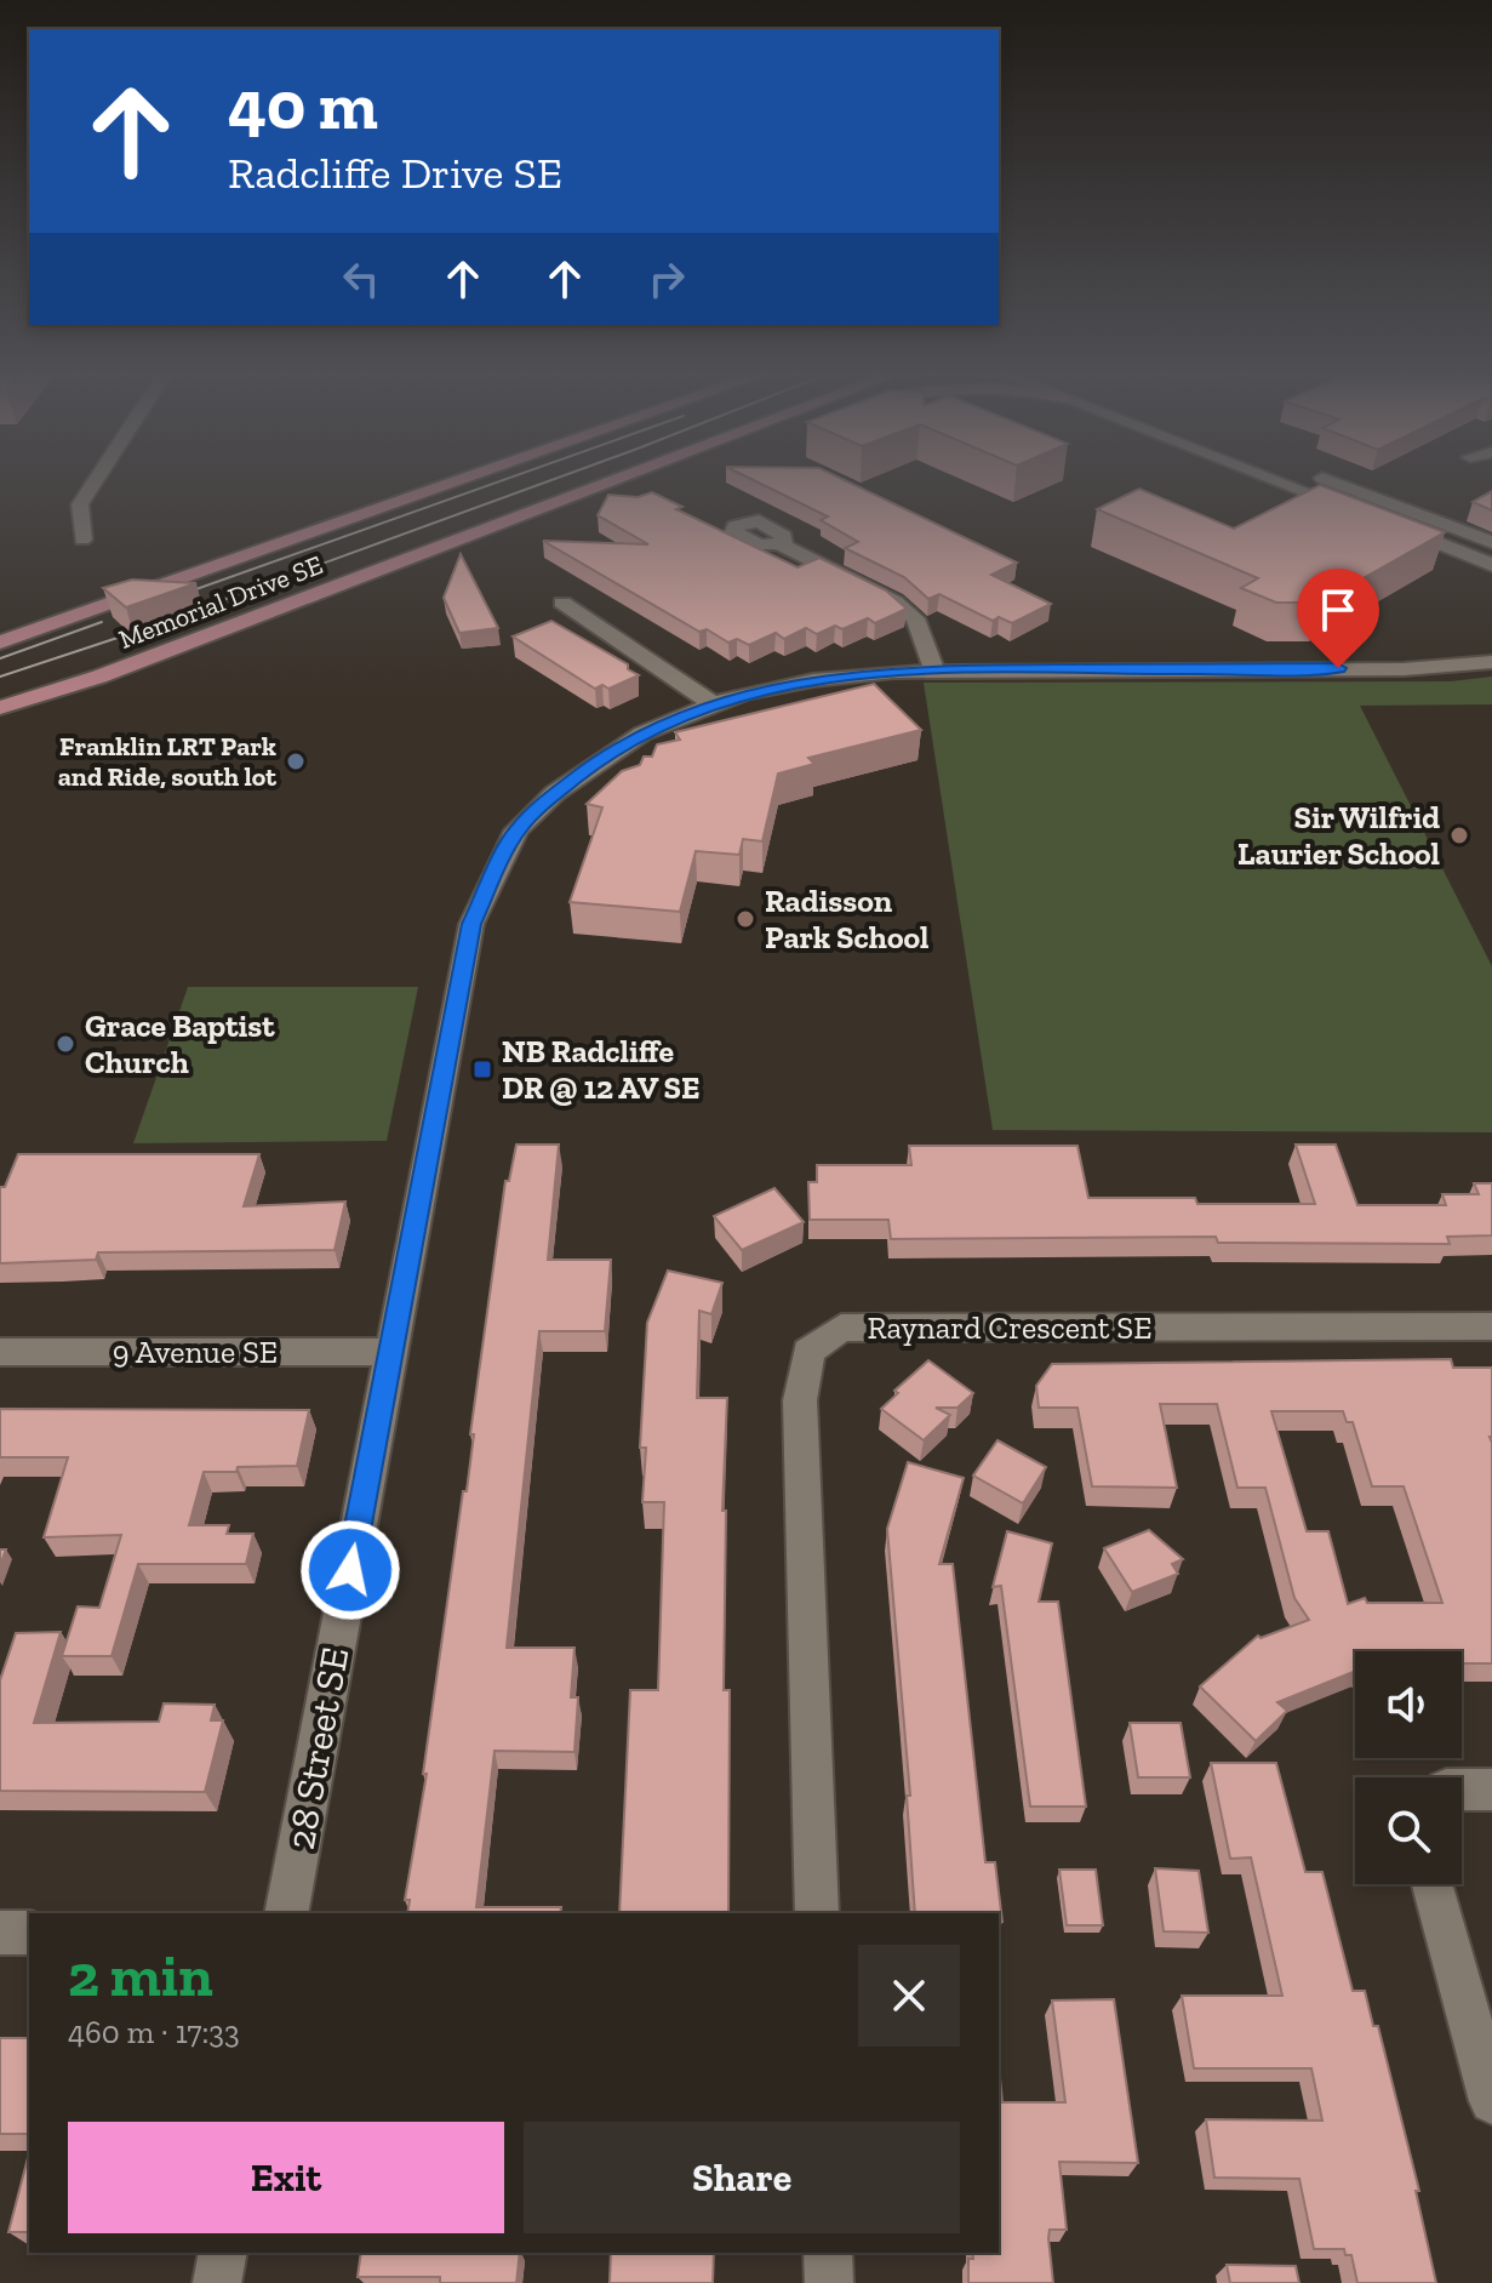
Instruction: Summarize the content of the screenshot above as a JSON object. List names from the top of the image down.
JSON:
{
  "streets": {
    "main road": ["Memorial Drive SE"],
    "street": ["Raynard Crescent SE", "9 Avenue SE", "28 Street SE"]
  },
  "crossings": [
    ["9 Avenue SE", "28 Street SE"]
  ],
  "places": {
    "other": [
      "Franklin LRT Park and Ride, south lot",
      "Sir Wilfrid Laurier School",
      "Radisson Park School",
      "Grace Baptist Church"
    ],
    "transit": ["NB Radcliffe DR @ 12 AV SE"]
  },
  "page": {
    "turn": ["40 m", "Radcliffe Drive SE"],
    "heading": ["2 min", "460 m · 17:33"],
    "buttons": ["Exit", "Share"]
  }
}
